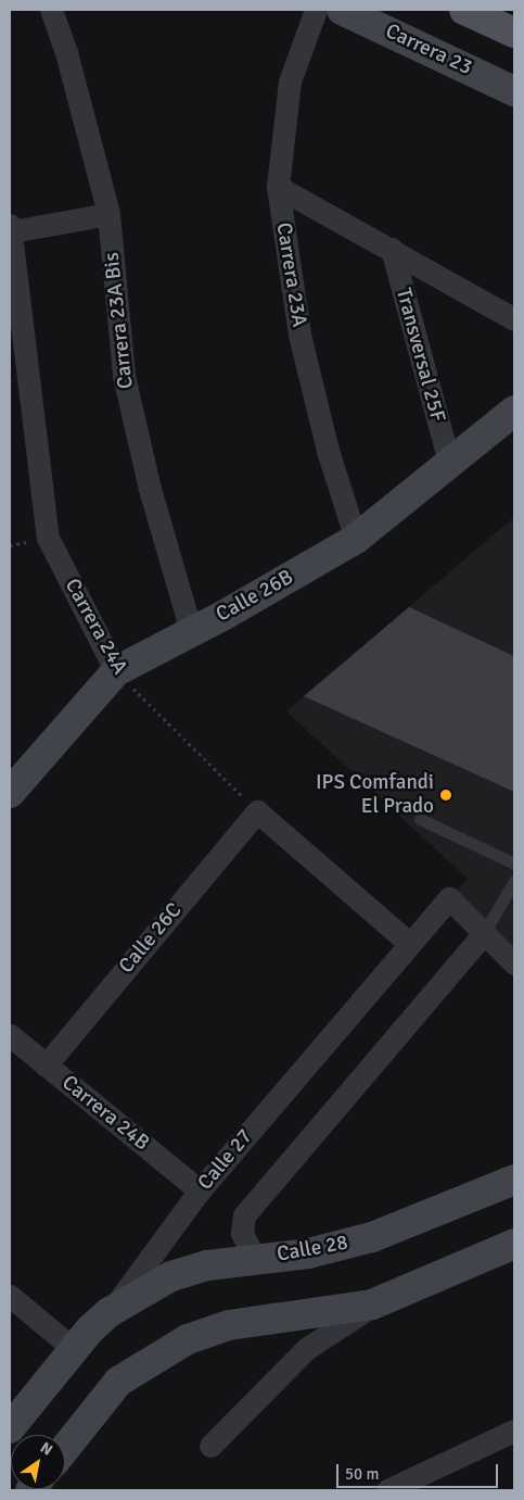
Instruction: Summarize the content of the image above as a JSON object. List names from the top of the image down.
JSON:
{
  "streets": {
    "main road": [
      "Carrera 23",
      "Calle 26B",
      "Calle 27",
      "Calle 28"
    ],
    "street": [
      "Carrera 23A",
      "Carrera 23A Bis",
      "Transversal 25F",
      "Carrera 24A",
      "Calle 26C",
      "Carrera 24B"
    ]
  },
  "crossings": [
    ["Carrera 23A", "Calle 26B"],
    ["Carrera 23A Bis", "Calle 26B"],
    ["Transversal 25F", "Calle 26B"],
    ["Calle 26B", "Carrera 24A"],
    ["Carrera 24A", "Calle 26C"],
    ["Calle 26C", "Carrera 24B"],
    ["Carrera 24B", "Calle 27"],
    ["Calle 27", "Calle 28"]
  ],
  "places": ["IPS Comfandi El Prado"],
  "scale_bar": "50 m",
  "north": "top right"
}
